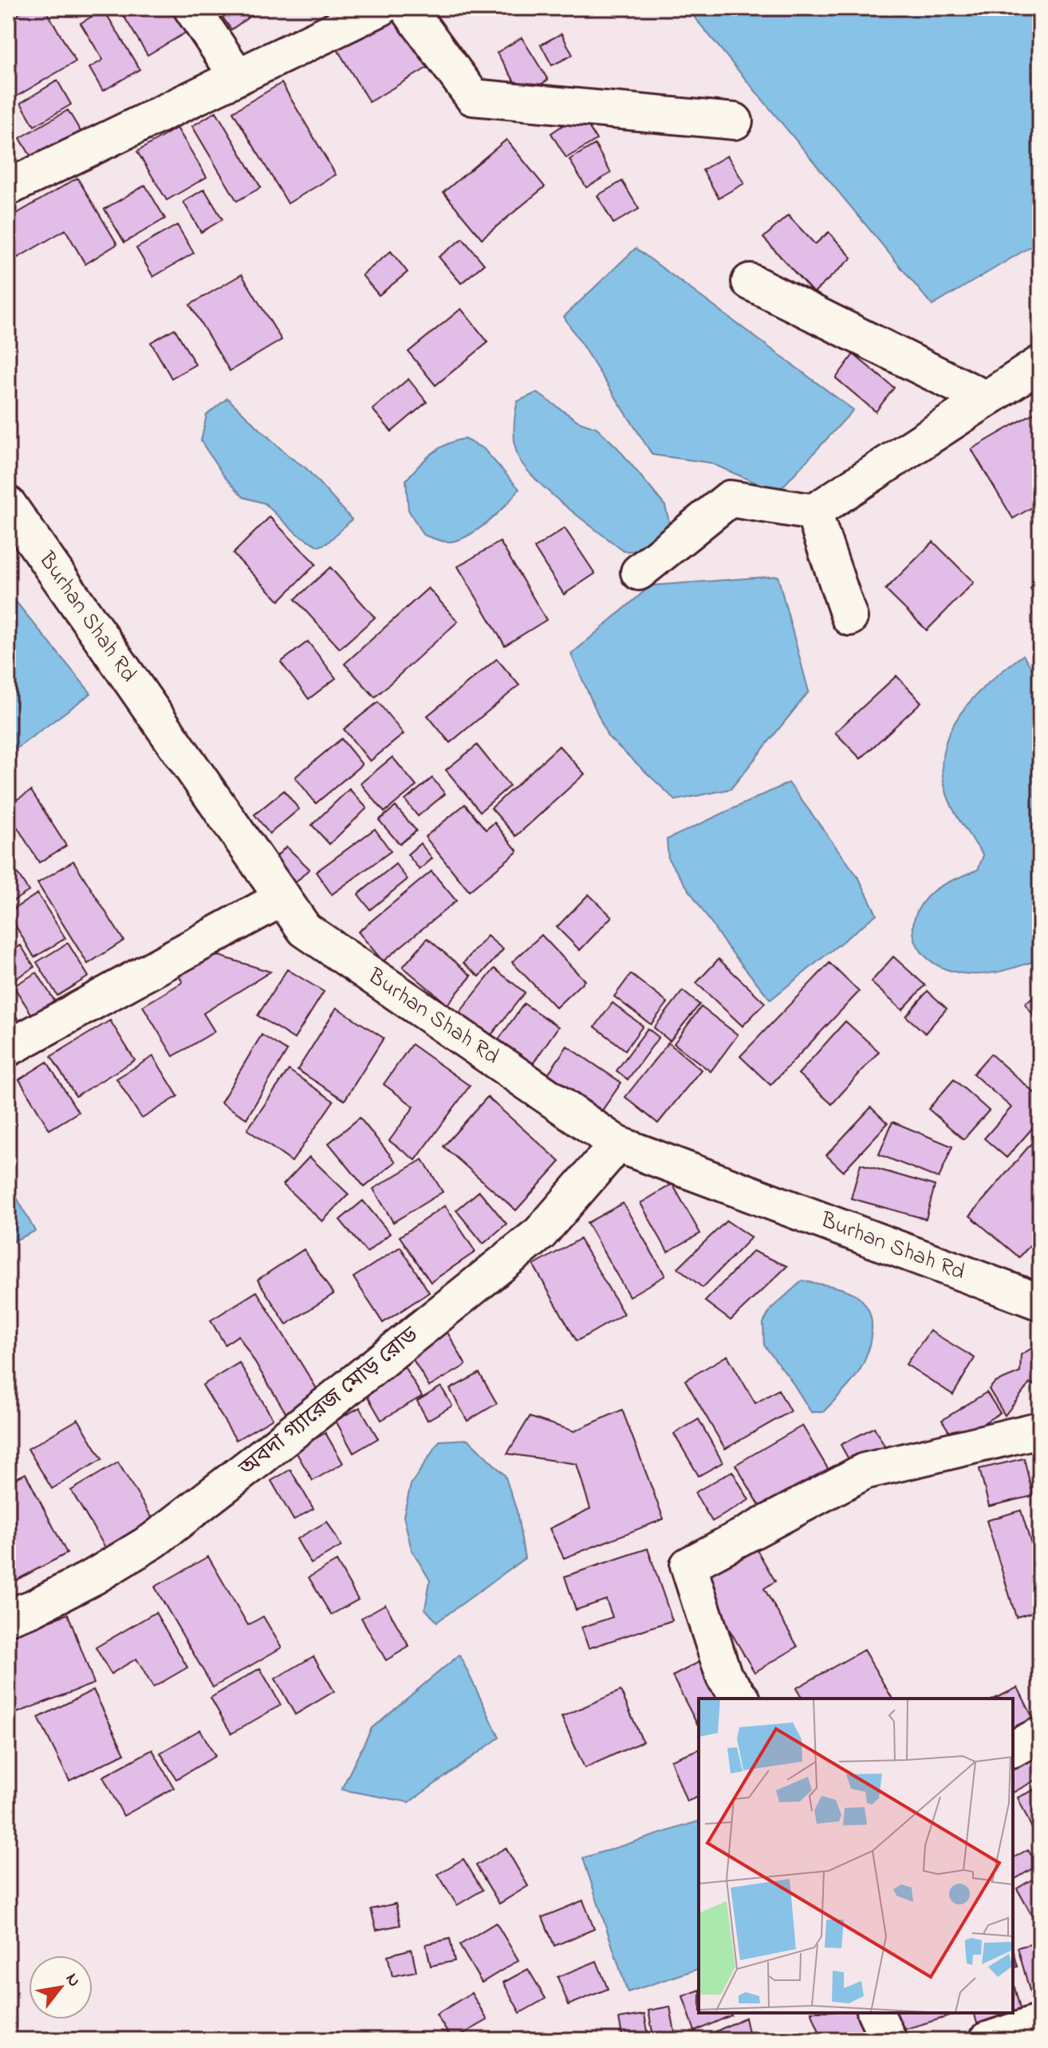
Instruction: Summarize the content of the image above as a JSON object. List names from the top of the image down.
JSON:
{
  "streets": {
    "street": ["Burhan Shah Rd", "অবদা গ্যারেজ মোড় রোড"]
  },
  "crossings": [
    ["Burhan Shah Rd", "অবদা গ্যারেজ মোড় রোড"]
  ],
  "north": "top right"
}
